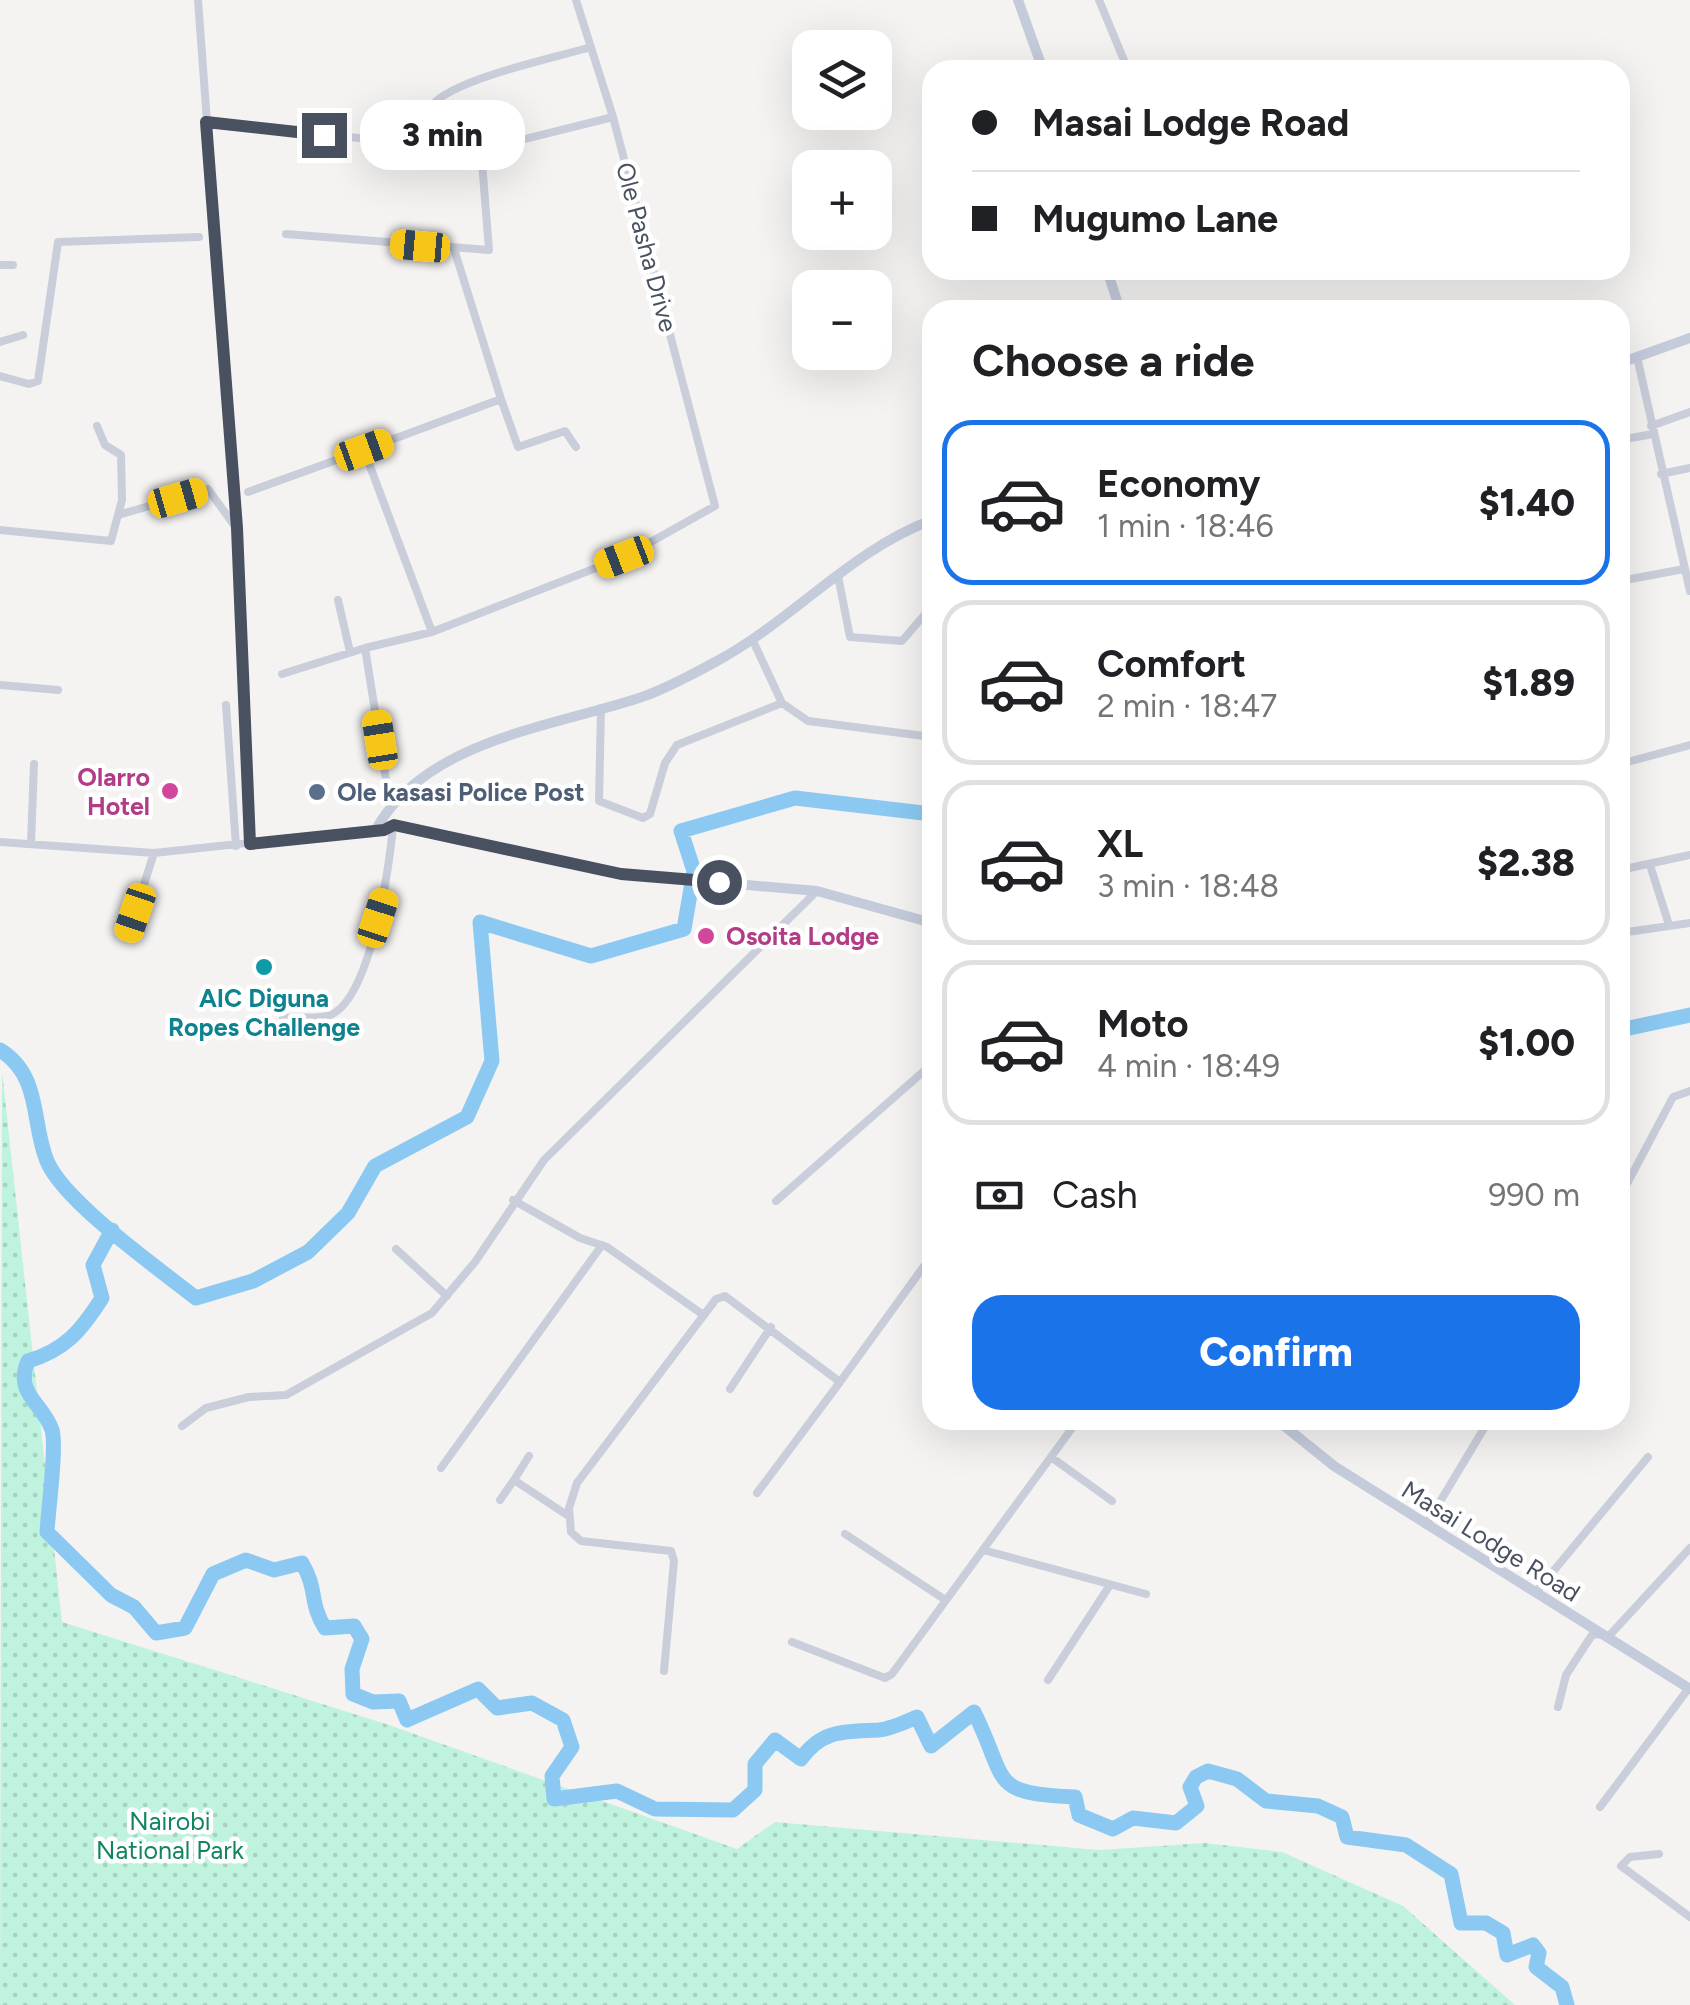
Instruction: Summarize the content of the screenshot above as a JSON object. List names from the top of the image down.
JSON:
{
  "streets": {
    "street": ["Ole Pasha Drive", "Masai Lodge Road"]
  },
  "parks": ["Nairobi National Park"],
  "places": [
    "Olarro Hotel",
    "Ole kasasi Police Post",
    "Osoita Lodge",
    "AIC Diguna Ropes Challenge"
  ],
  "page": {
    "map_buttons": ["+", "−"],
    "banner": ["Masai Lodge Road", "Mugumo Lane"],
    "bubble": "3 min",
    "heading": "Choose a ride",
    "list": [
      {
        "name": "Economy",
        "note": "1 min · 18:46",
        "value": "$1.40"
      },
      {
        "name": "Comfort",
        "note": "2 min · 18:47",
        "value": "$1.89"
      },
      {
        "name": "XL",
        "note": "3 min · 18:48",
        "value": "$2.38"
      },
      {
        "name": "Moto",
        "note": "4 min · 18:49",
        "value": "$1.00"
      }
    ],
    "pay": ["Cash", "990 m"],
    "buttons": "Confirm"
  }
}
